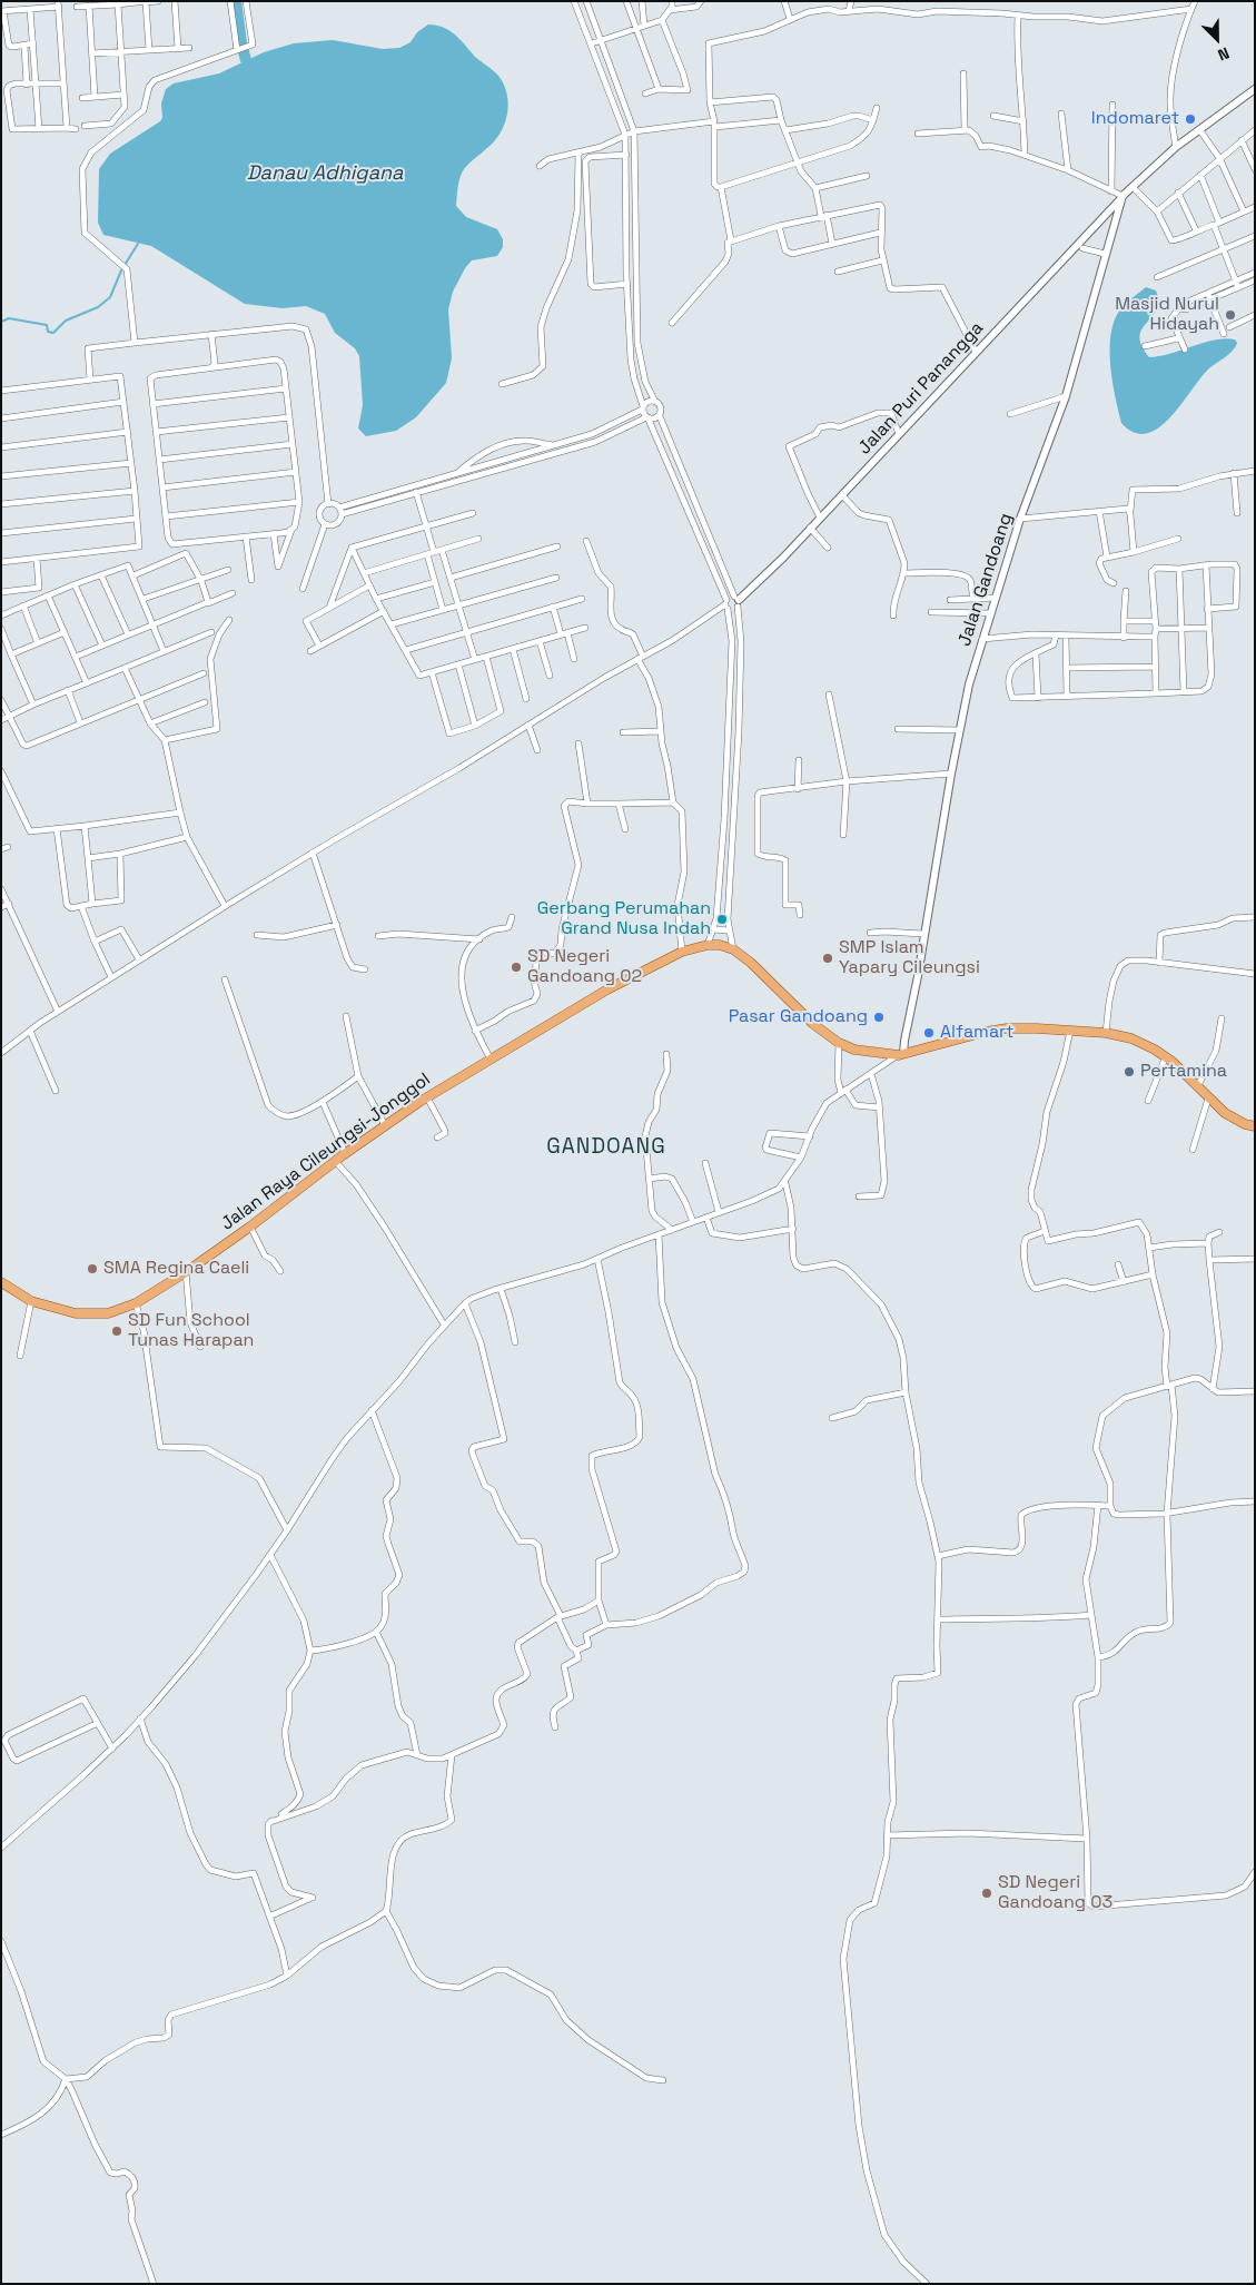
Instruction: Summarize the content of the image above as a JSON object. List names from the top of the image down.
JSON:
{
  "streets": {
    "main road": ["Jalan Raya Cileungsi-Jonggol"],
    "street": ["Jalan Puri Panangga", "Jalan Gandoang"]
  },
  "crossings": [
    ["Jalan Puri Panangga", "Jalan Gandoang"],
    ["Jalan Gandoang", "Jalan Raya Cileungsi-Jonggol"]
  ],
  "districts": ["GANDOANG"],
  "water": ["Danau Adhigana"],
  "places": [
    "Indomaret",
    "Masjid Nurul Hidayah",
    "Gerbang Perumahan Grand Nusa Indah",
    "SMP Islam Yapary Cileungsi",
    "SD Negeri Gandoang 02",
    "Pasar Gandoang",
    "Alfamart",
    "Pertamina",
    "SMA Regina Caeli",
    "SD Fun School Tunas Harapan",
    "SD Negeri Gandoang 03"
  ],
  "north": "bottom right"
}
